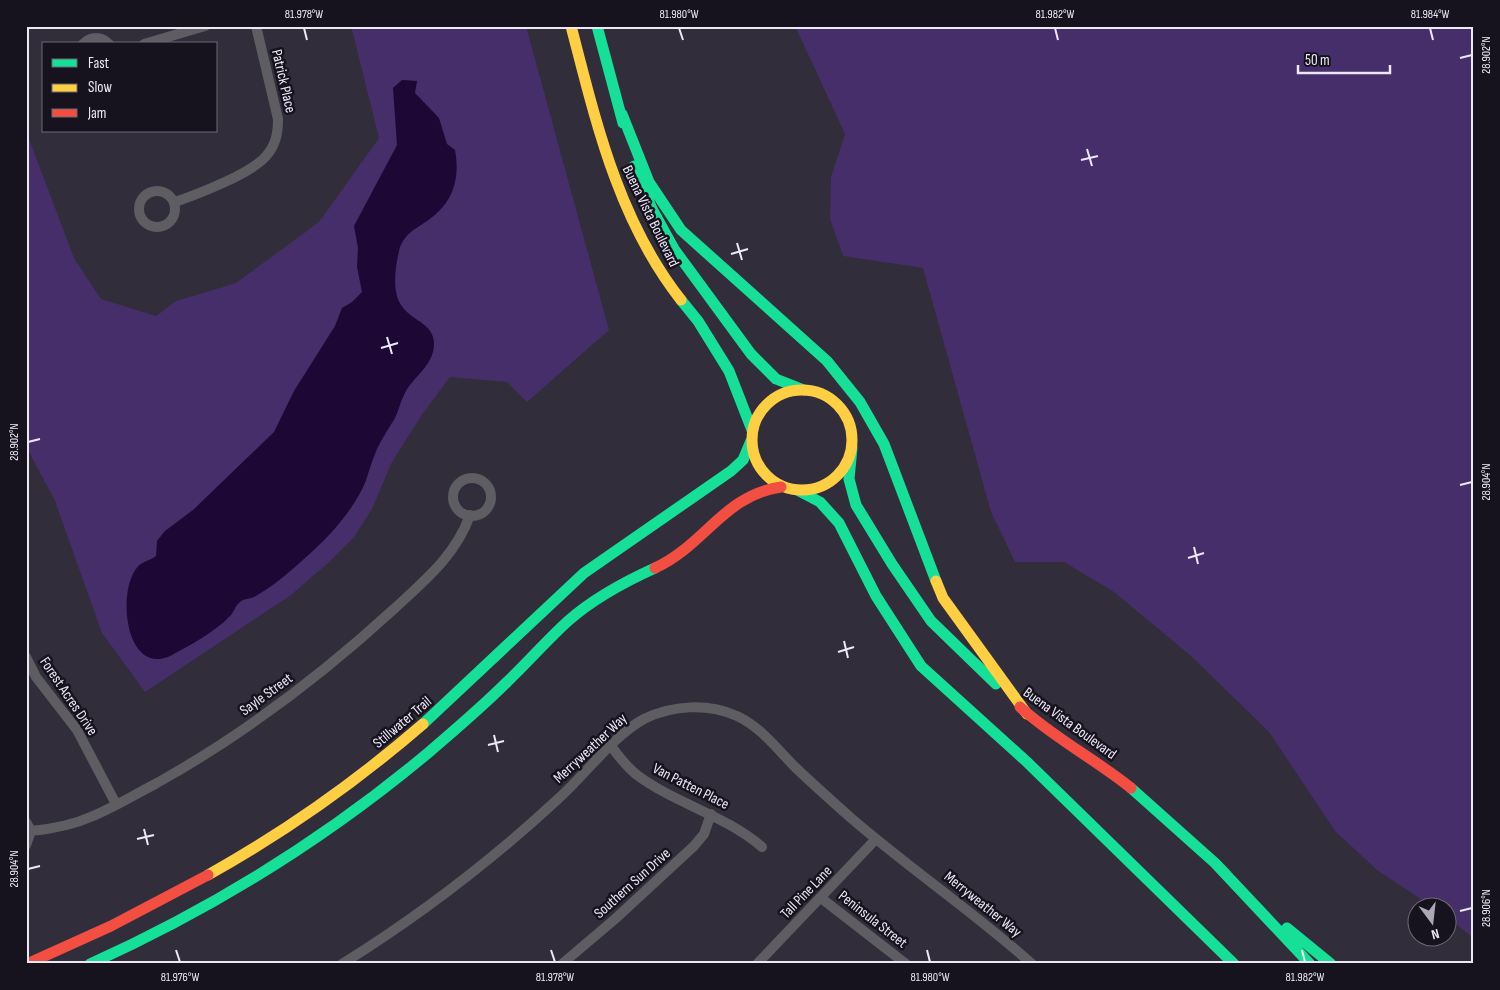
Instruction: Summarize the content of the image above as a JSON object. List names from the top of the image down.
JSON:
{
  "streets": {
    "main road": ["Buena Vista Boulevard", "Stillwater Trail"],
    "street": [
      "Patrick Place",
      "Sayle Street",
      "Forest Acres Drive",
      "Merryweather Way",
      "Van Patten Place",
      "Southern Sun Drive",
      "Tall Pine Lane",
      "Peninsula Street"
    ]
  },
  "crossings": [
    ["Buena Vista Boulevard", "Stillwater Trail"],
    ["Sayle Street", "Forest Acres Drive"],
    ["Merryweather Way", "Van Patten Place"],
    ["Merryweather Way", "Tall Pine Lane"],
    ["Van Patten Place", "Southern Sun Drive"],
    ["Tall Pine Lane", "Peninsula Street"]
  ],
  "legend": ["Fast", "Slow", "Jam"],
  "scale_bar": "50 m",
  "north": "bottom",
  "coordinates": [
    "81.978°W",
    "81.980°W",
    "81.982°W",
    "81.984°W",
    "28.902°N",
    "28.904°N",
    "28.906°N",
    "81.976°W"
  ]
}
